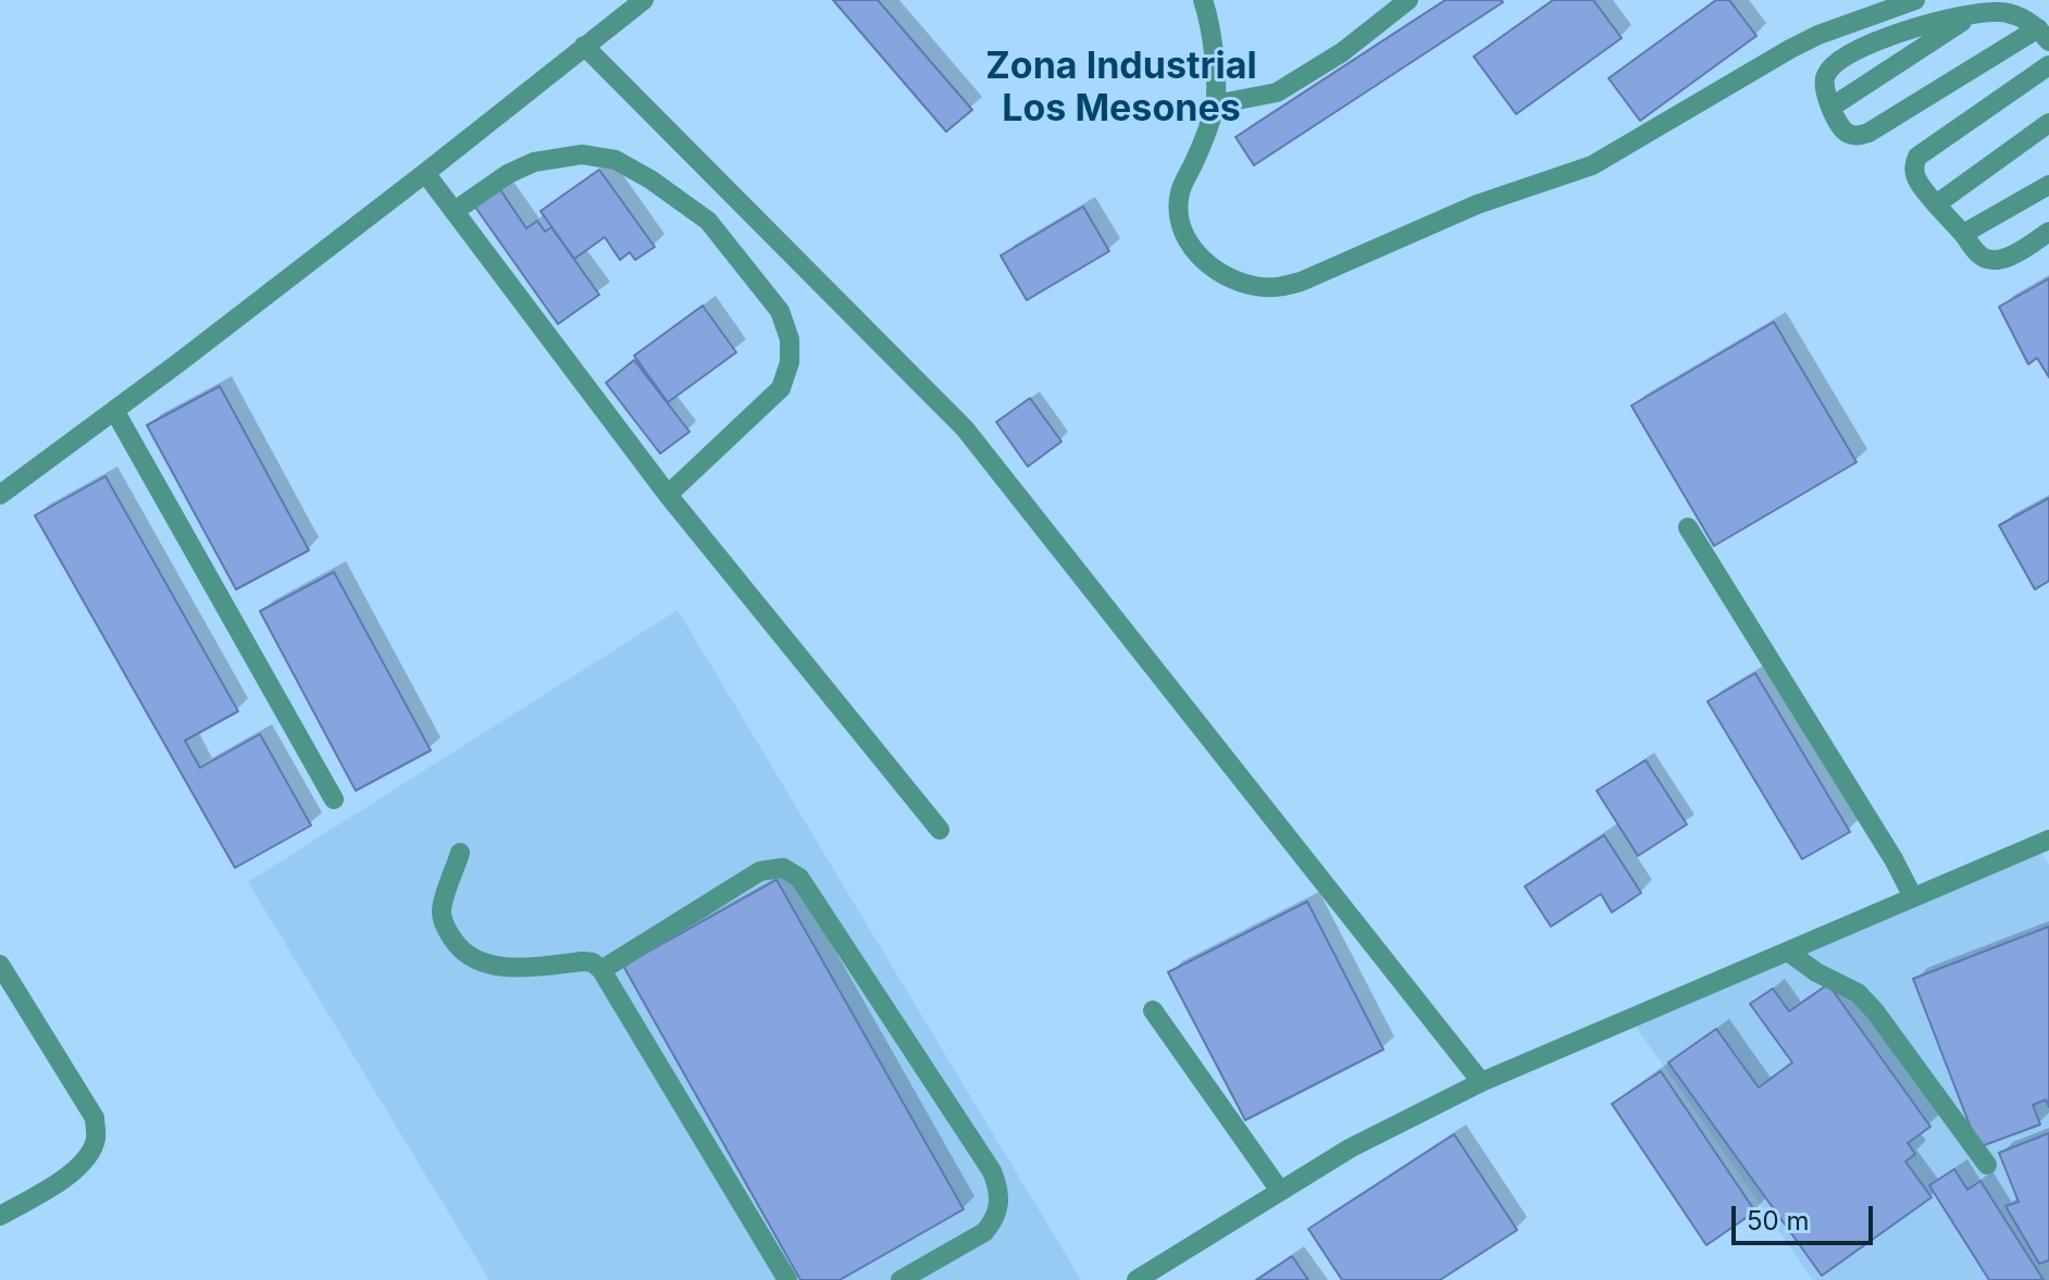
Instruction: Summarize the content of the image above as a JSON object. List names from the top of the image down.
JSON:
{
  "districts": ["Zona Industrial Los Mesones"],
  "scale_bar": "50 m"
}
